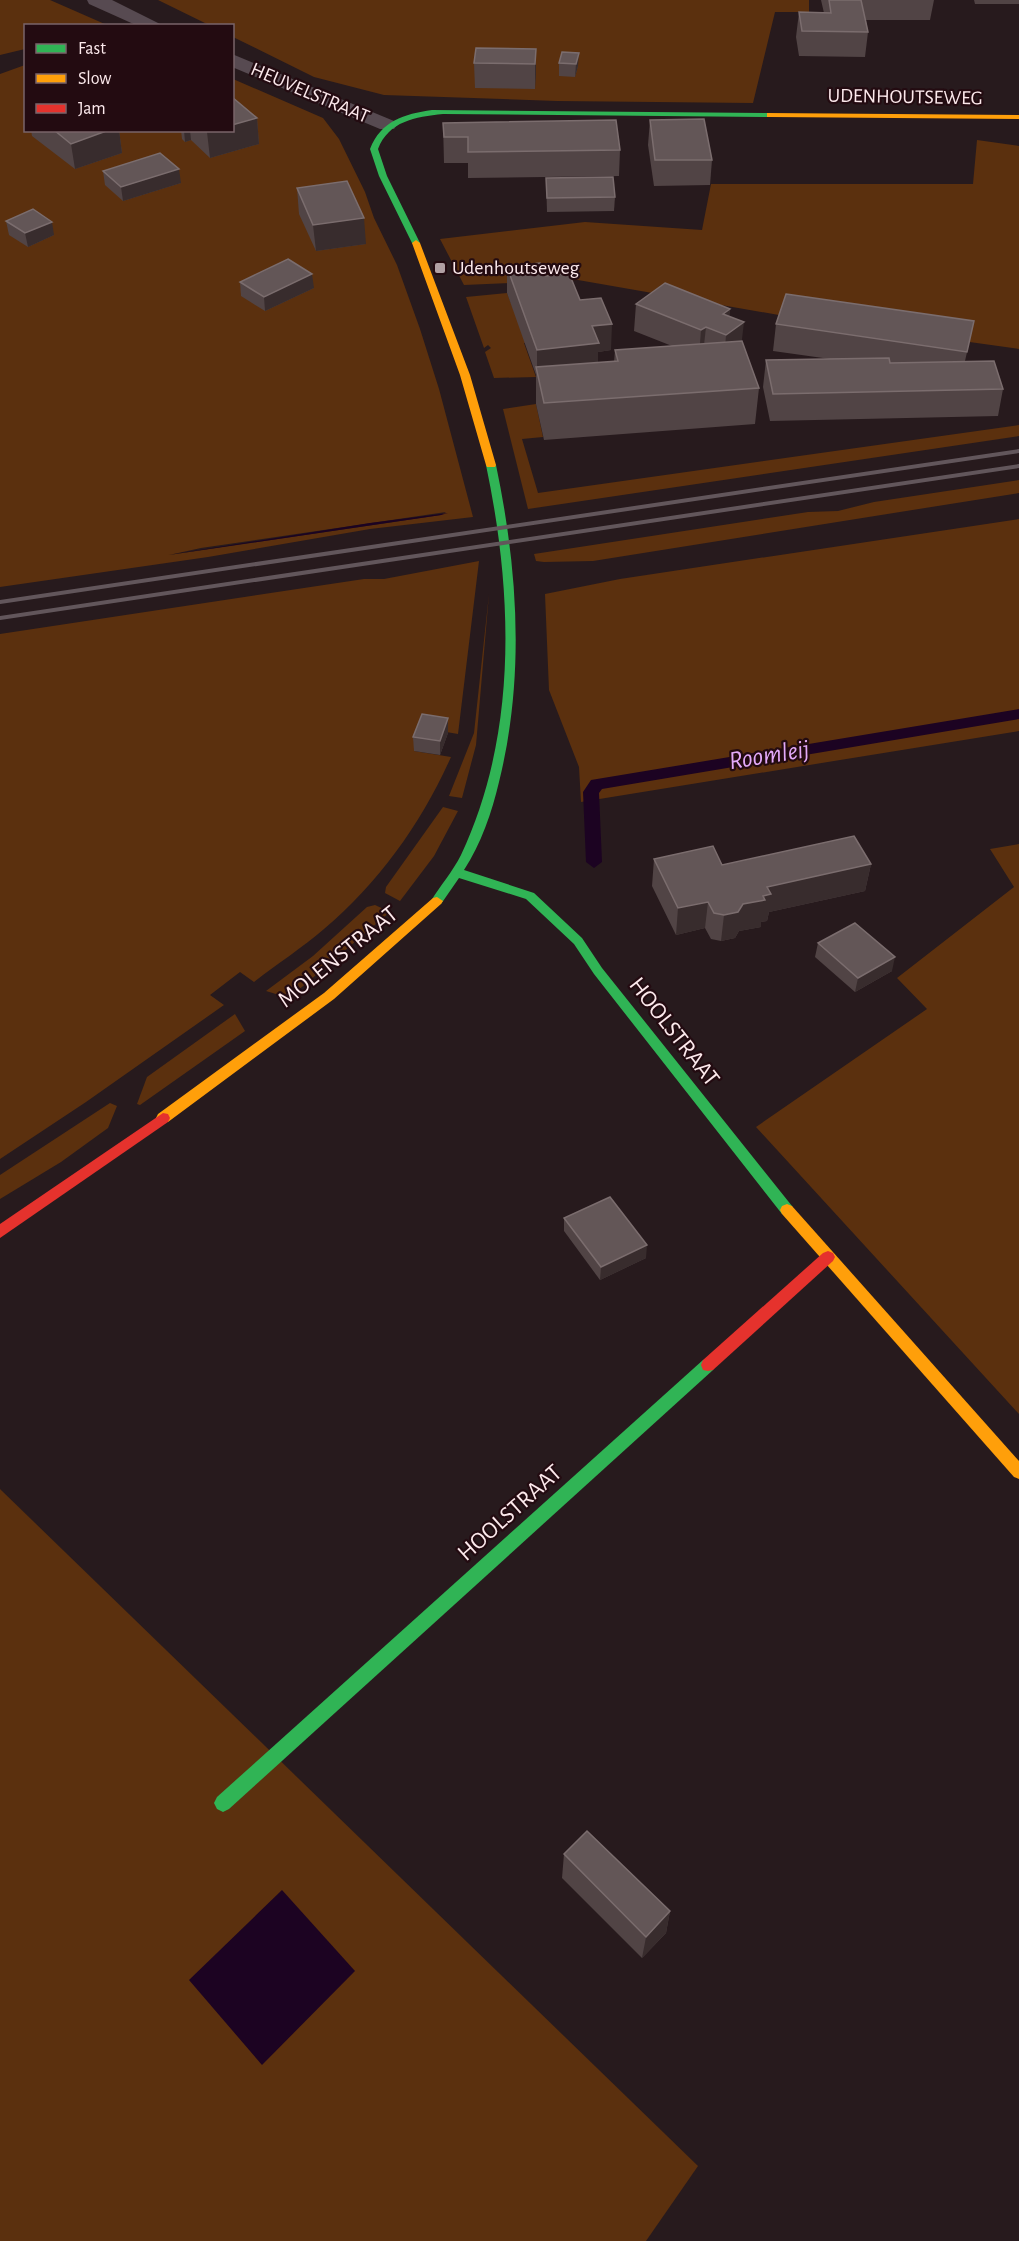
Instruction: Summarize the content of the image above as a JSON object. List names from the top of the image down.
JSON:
{
  "streets": {
    "street": [
      "HEUVELSTRAAT",
      "UDENHOUTSEWEG",
      "MOLENSTRAAT",
      "HOOLSTRAAT"
    ]
  },
  "crossings": [
    ["HEUVELSTRAAT", "UDENHOUTSEWEG"],
    ["HEUVELSTRAAT", "MOLENSTRAAT"],
    ["UDENHOUTSEWEG", "MOLENSTRAAT"],
    ["MOLENSTRAAT", "HOOLSTRAAT"]
  ],
  "water": ["Roomleij"],
  "places": {
    "transit": ["Udenhoutseweg"]
  },
  "legend": ["Fast", "Slow", "Jam"]
}
